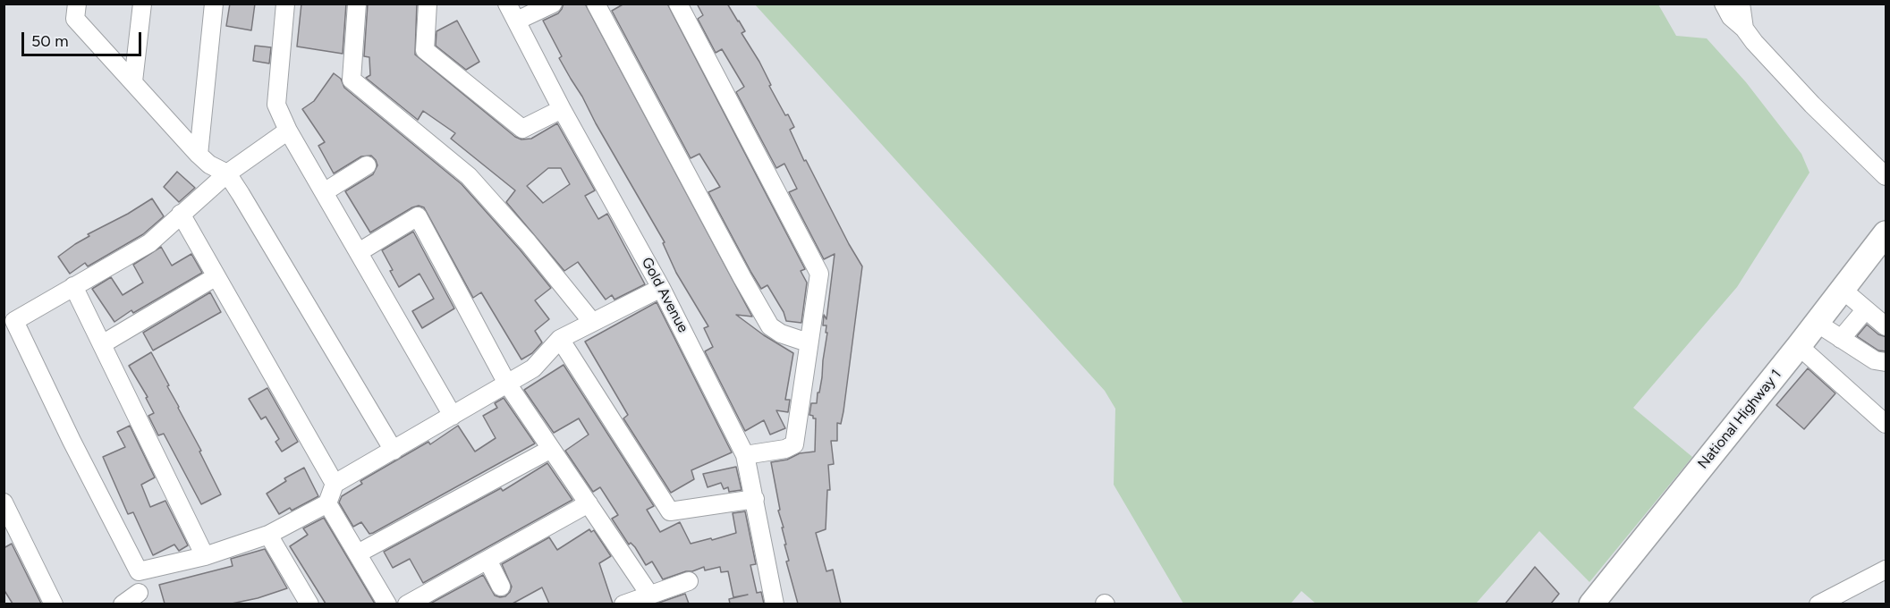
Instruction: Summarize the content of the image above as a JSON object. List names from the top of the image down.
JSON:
{
  "streets": {
    "highway": ["National Highway 1"],
    "street": ["Gold Avenue"]
  },
  "scale_bar": "50 m"
}
